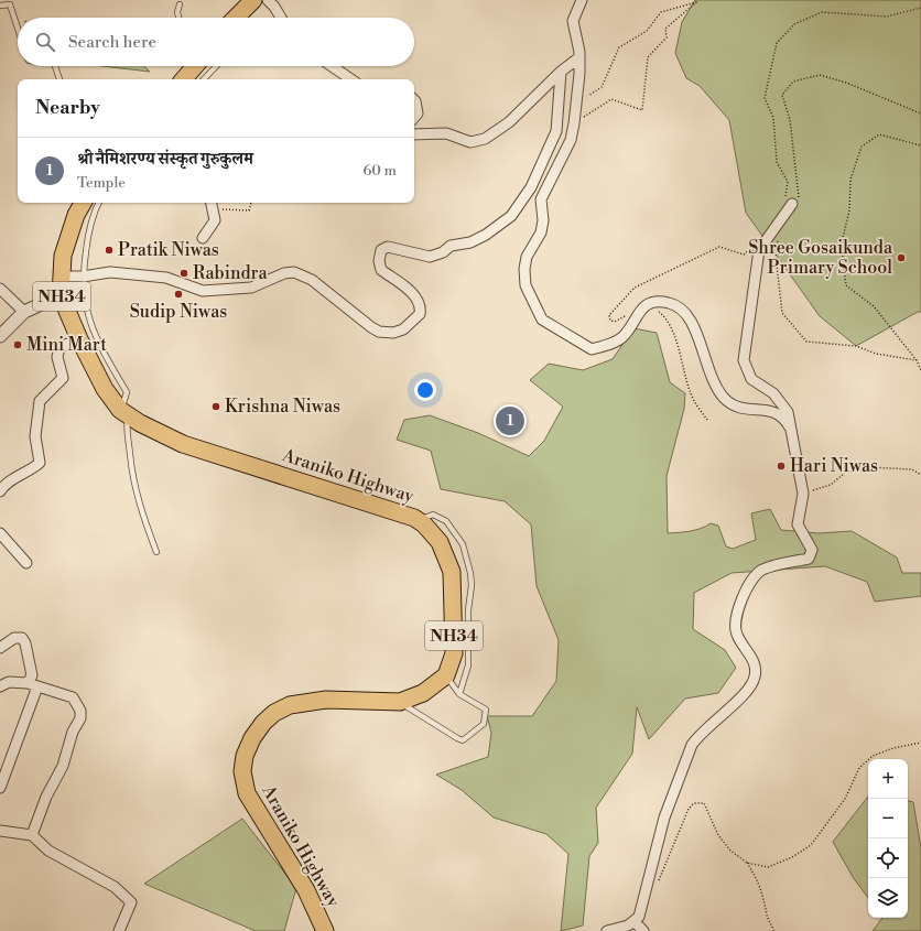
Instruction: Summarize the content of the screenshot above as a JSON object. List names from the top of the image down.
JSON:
{
  "streets": {
    "highway": ["NH34", "Araniko Highway"]
  },
  "places": [
    "Pratik Niwas",
    "Shree Gosaikunda Primary School",
    "Rabindra",
    "Sudip Niwas",
    "Mini Mart",
    "Krishna Niwas",
    "Hari Niwas"
  ],
  "page": {
    "search": "Search here",
    "heading": "Nearby",
    "list": [
      {
        "mark": "1",
        "name": "श्री नैमिशरण्य संस्कृत गुरुकुलम",
        "note": "Temple",
        "value": "60 m"
      }
    ],
    "pins": "1",
    "map_buttons": ["+", "−"]
  }
}
